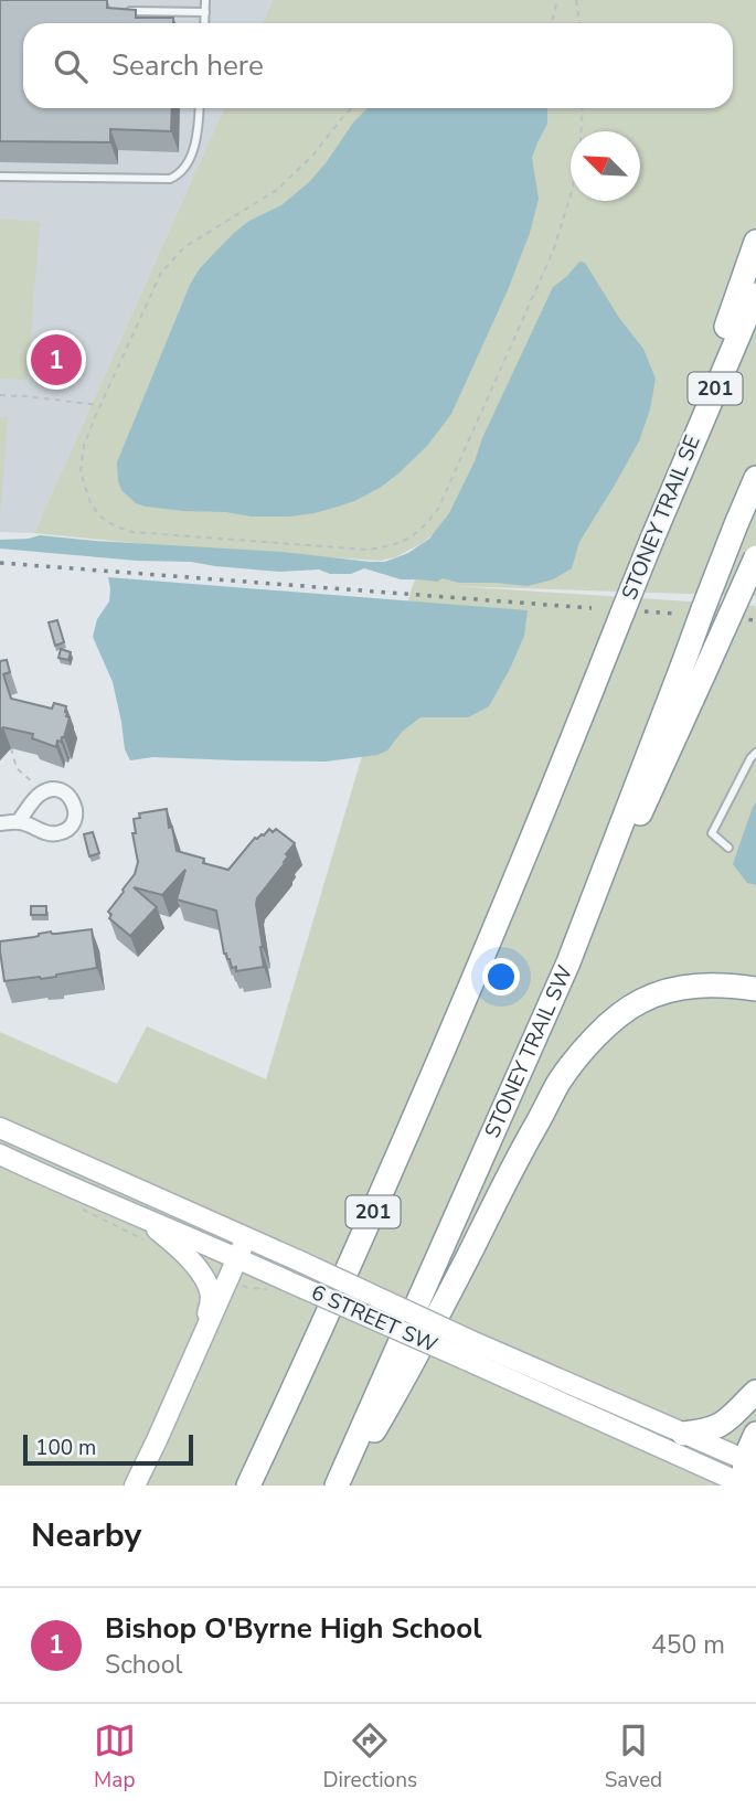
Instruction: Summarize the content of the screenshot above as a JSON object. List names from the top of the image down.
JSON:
{
  "streets": {
    "highway": ["201", "STONEY TRAIL SE", "STONEY TRAIL SW"],
    "main road": ["6 STREET SW"]
  },
  "scale_bar": "100 m",
  "north": "top left",
  "page": {
    "search": "Search here",
    "pins": "1",
    "scale": "100 m",
    "heading": "Nearby",
    "list": [
      {
        "mark": "1",
        "name": "Bishop O'Byrne High School",
        "note": "School",
        "value": "450 m"
      }
    ],
    "nav": ["Map", "Directions", "Saved"]
  }
}
